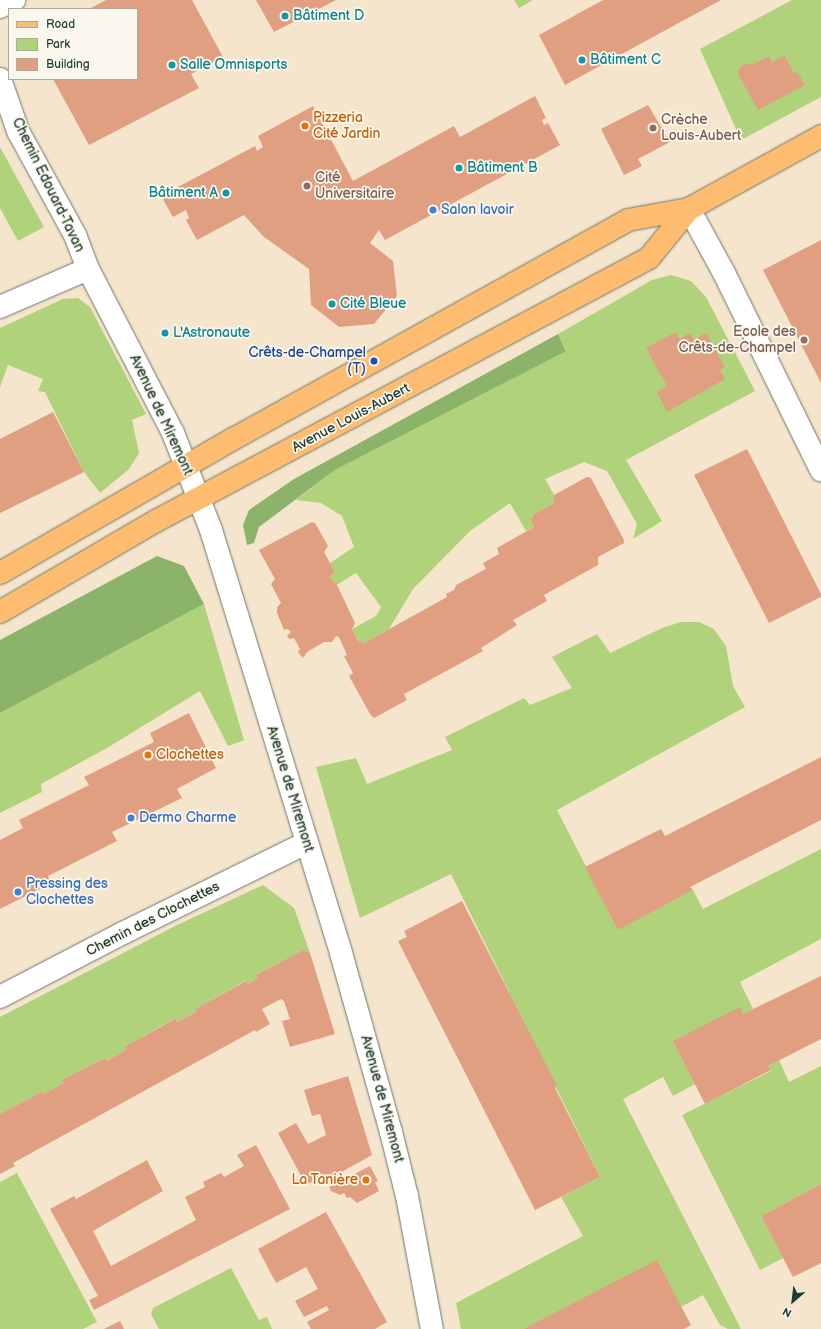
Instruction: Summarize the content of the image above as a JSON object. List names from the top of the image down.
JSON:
{
  "streets": {
    "main road": ["Avenue Louis-Aubert"],
    "street": ["Chemin Edouard-Tavan", "Avenue de Miremont", "Chemin des Clochettes"]
  },
  "crossings": [
    ["Chemin Edouard-Tavan", "Avenue de Miremont"],
    ["Avenue de Miremont", "Avenue Louis-Aubert"],
    ["Avenue de Miremont", "Chemin des Clochettes"]
  ],
  "places": [
    "Bâtiment D",
    "Bâtiment C",
    "Salle Omnisports",
    "Pizzeria Cité Jardin",
    "Crèche Louis-Aubert",
    "Bâtiment B",
    "Cité Universitaire",
    "Bâtiment A",
    "Salon lavoir",
    "Cité Bleue",
    "L'Astronaute",
    "Ecole des Crêts-de-Champel",
    "Crêts-de-Champel (T)",
    "Clochettes",
    "Dermo Charme",
    "Pressing des Clochettes",
    "La Tanière"
  ],
  "legend": ["Road", "Park", "Building"],
  "north": "bottom left"
}
